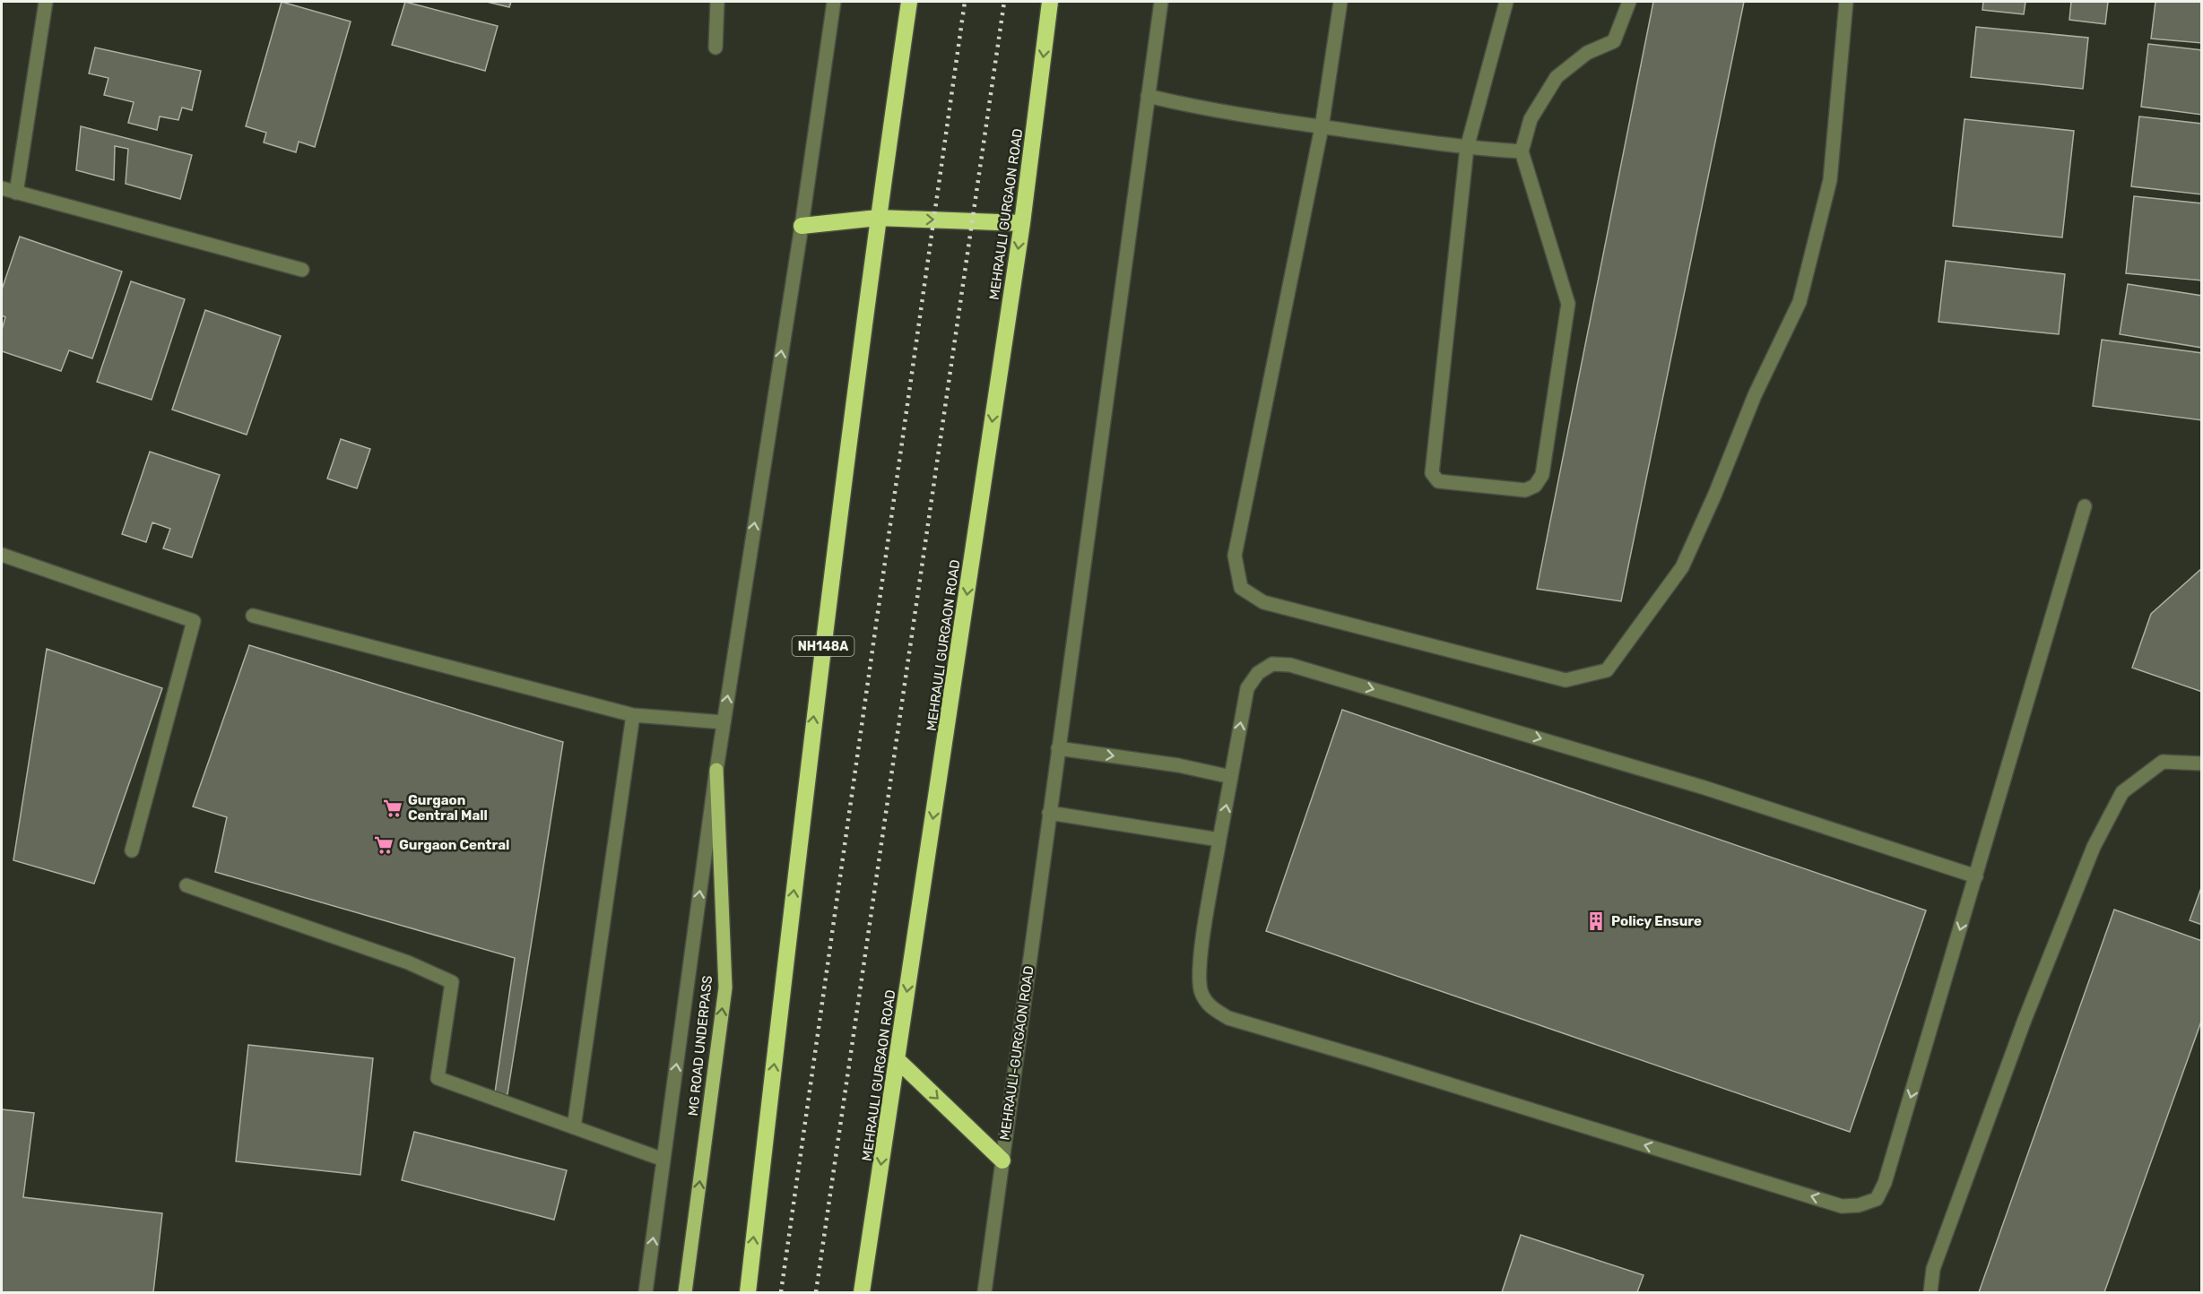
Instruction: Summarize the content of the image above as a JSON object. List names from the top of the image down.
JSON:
{
  "streets": {
    "highway": ["MEHRAULI GURGAON ROAD", "NH148A"],
    "main road": ["MG ROAD UNDERPASS"],
    "street": ["MEHRAULI-GURGAON ROAD"]
  },
  "one_way": ["MG ROAD UNDERPASS"],
  "places": {
    "supermarket": ["Gurgaon Central Mall", "Gurgaon Central"],
    "building": ["Policy Ensure"]
  }
}
